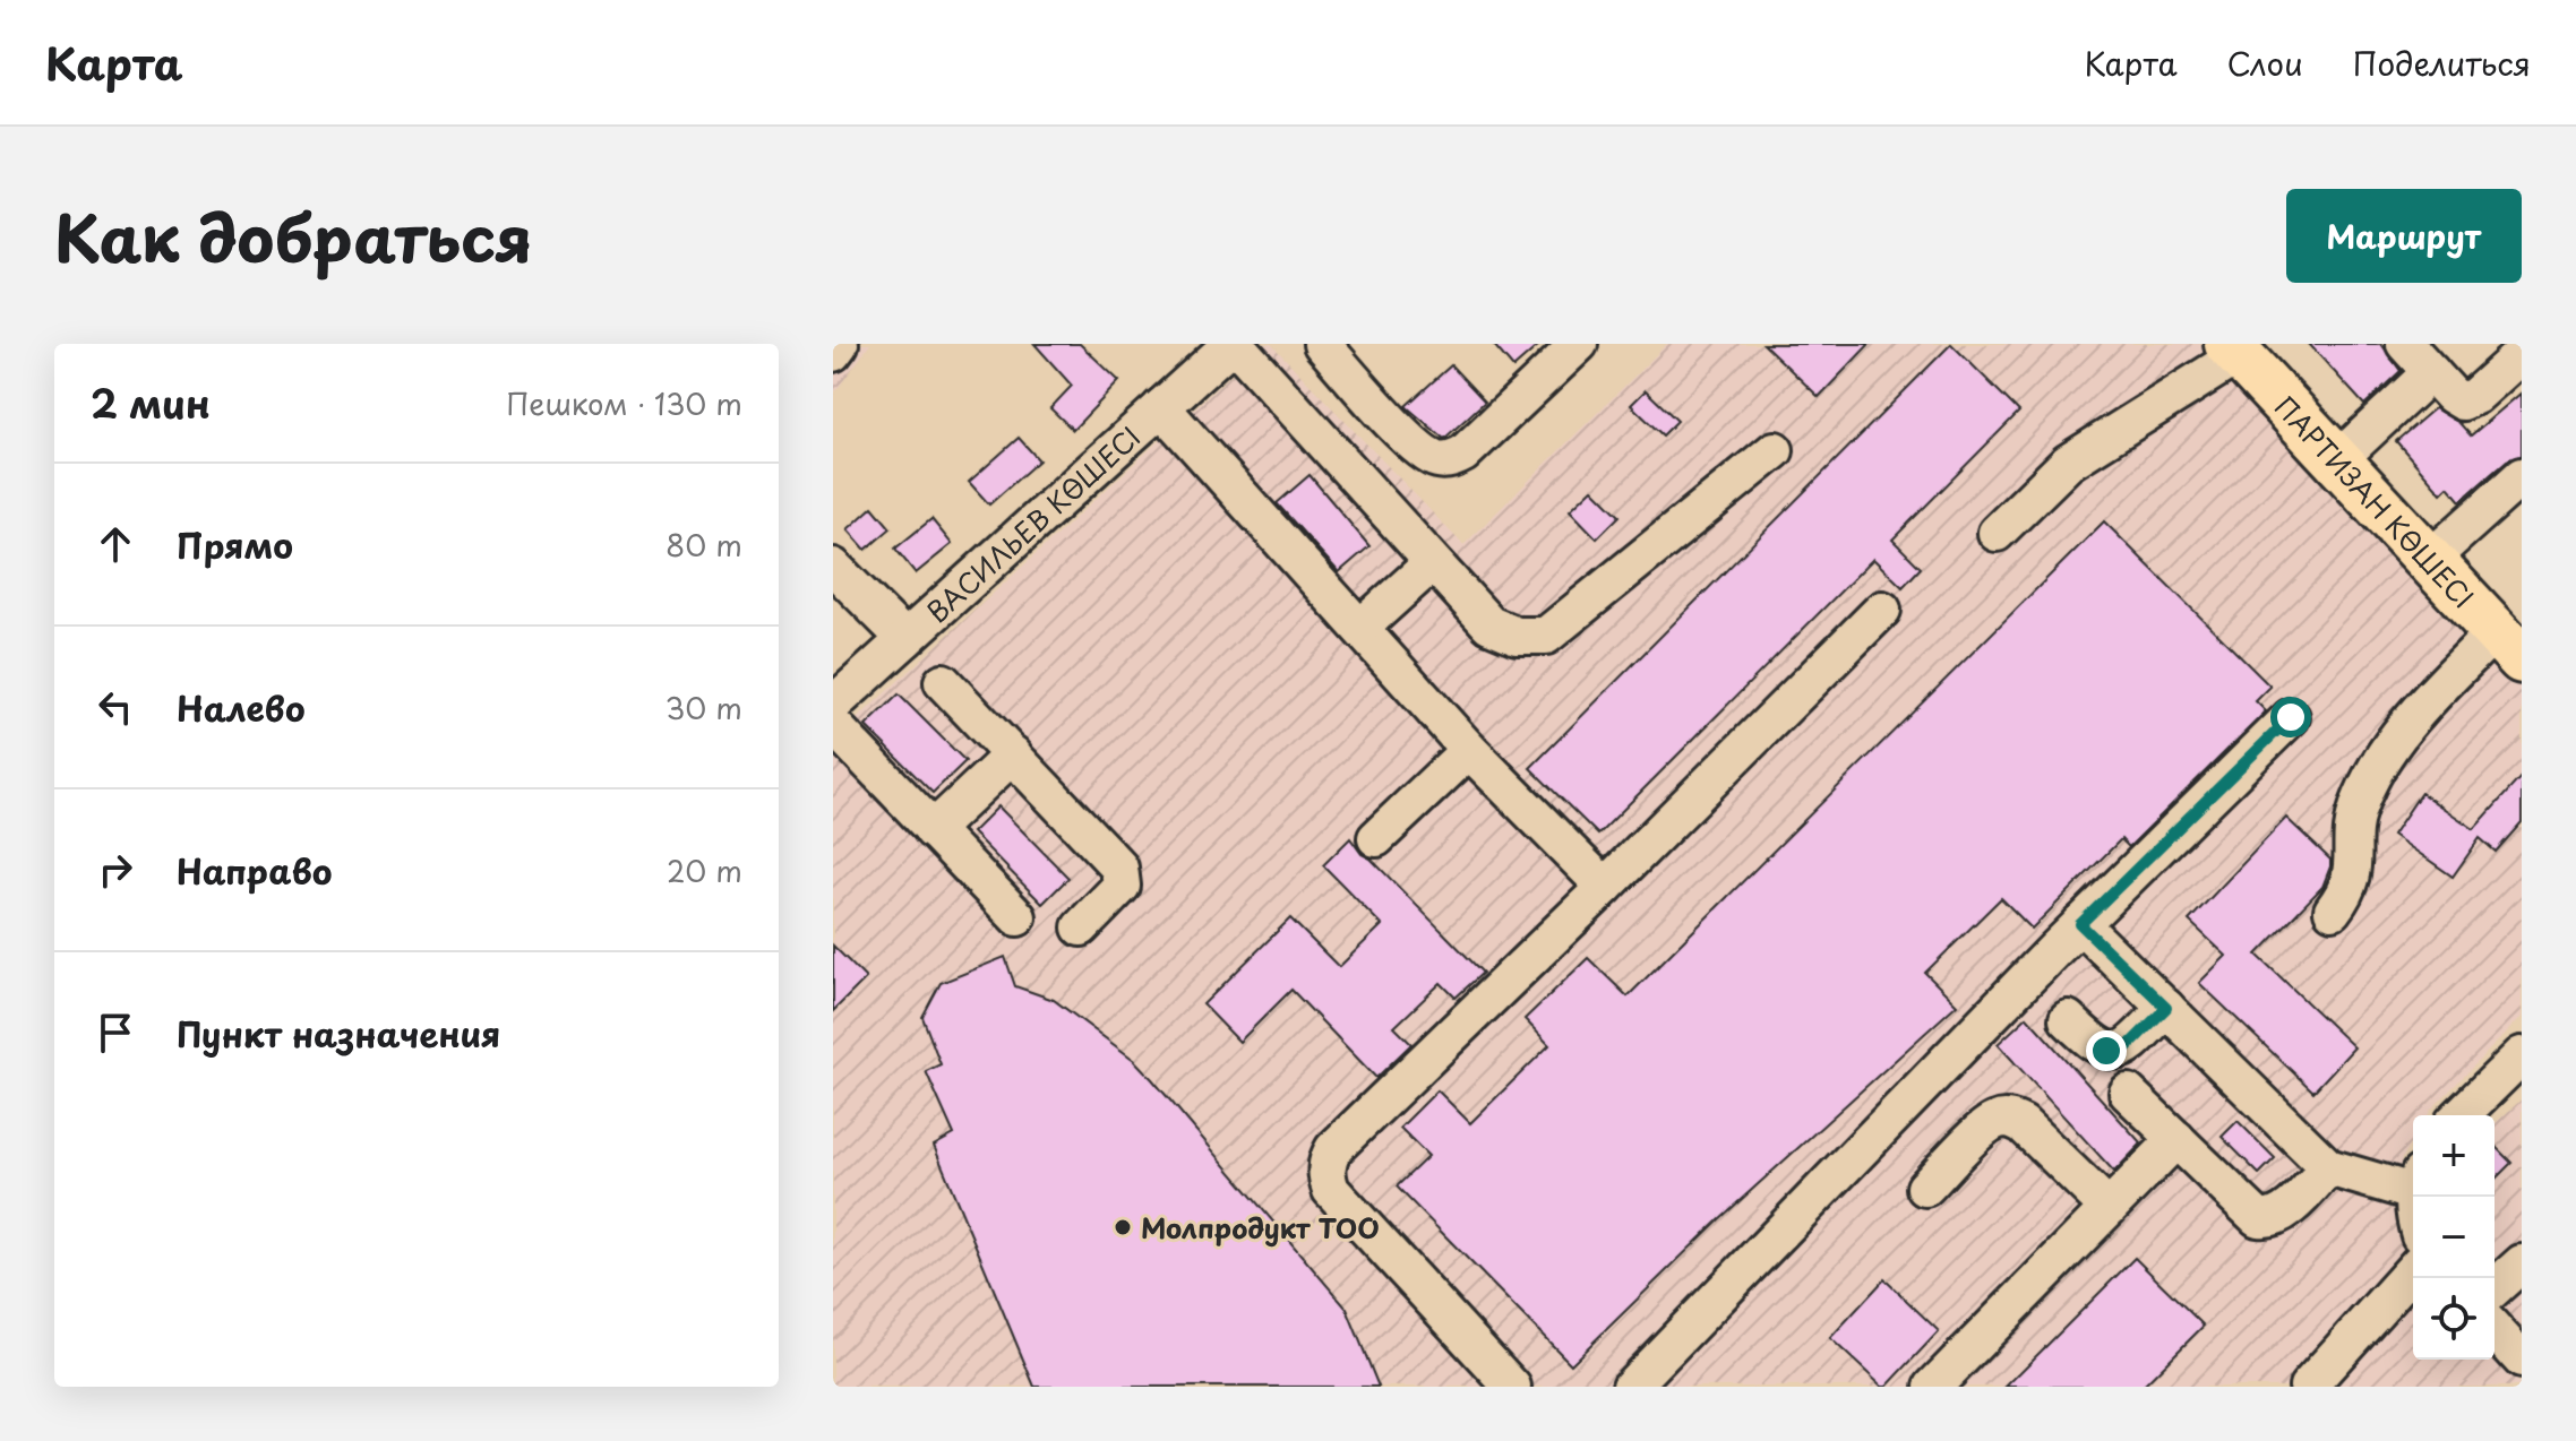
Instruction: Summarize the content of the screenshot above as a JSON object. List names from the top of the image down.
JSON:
{
  "streets": {
    "main road": ["ПАРТИЗАН КӨШЕСІ"],
    "street": ["ВАСИЛЬЕВ КӨШЕСІ"]
  },
  "places": ["Молпродукт ТОО"],
  "page": {
    "header": "Карта",
    "nav": ["Карта", "Слои", "Поделиться"],
    "title": "Как добраться",
    "buttons": "Маршрут",
    "heading": ["2 мин", "Пешком · 130 m"],
    "list": [
      ["Прямо", "80 m"],
      ["Налево", "30 m"],
      ["Направо", "20 m"],
      "Пункт назначения"
    ],
    "map_buttons": ["+", "−"]
  }
}
